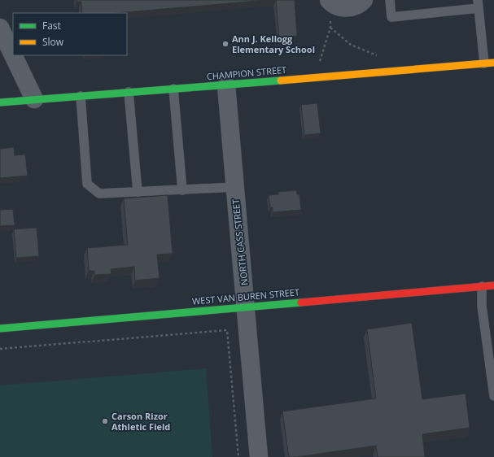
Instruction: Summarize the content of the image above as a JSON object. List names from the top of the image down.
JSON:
{
  "streets": {
    "street": ["CHAMPION STREET", "NORTH CASS STREET", "WEST VAN BUREN STREET"]
  },
  "crossings": [
    ["CHAMPION STREET", "NORTH CASS STREET"],
    ["NORTH CASS STREET", "WEST VAN BUREN STREET"]
  ],
  "places": ["Ann J. Kellogg Elementary School", "Carson Rizor Athletic Field"],
  "legend": ["Fast", "Slow"]
}
